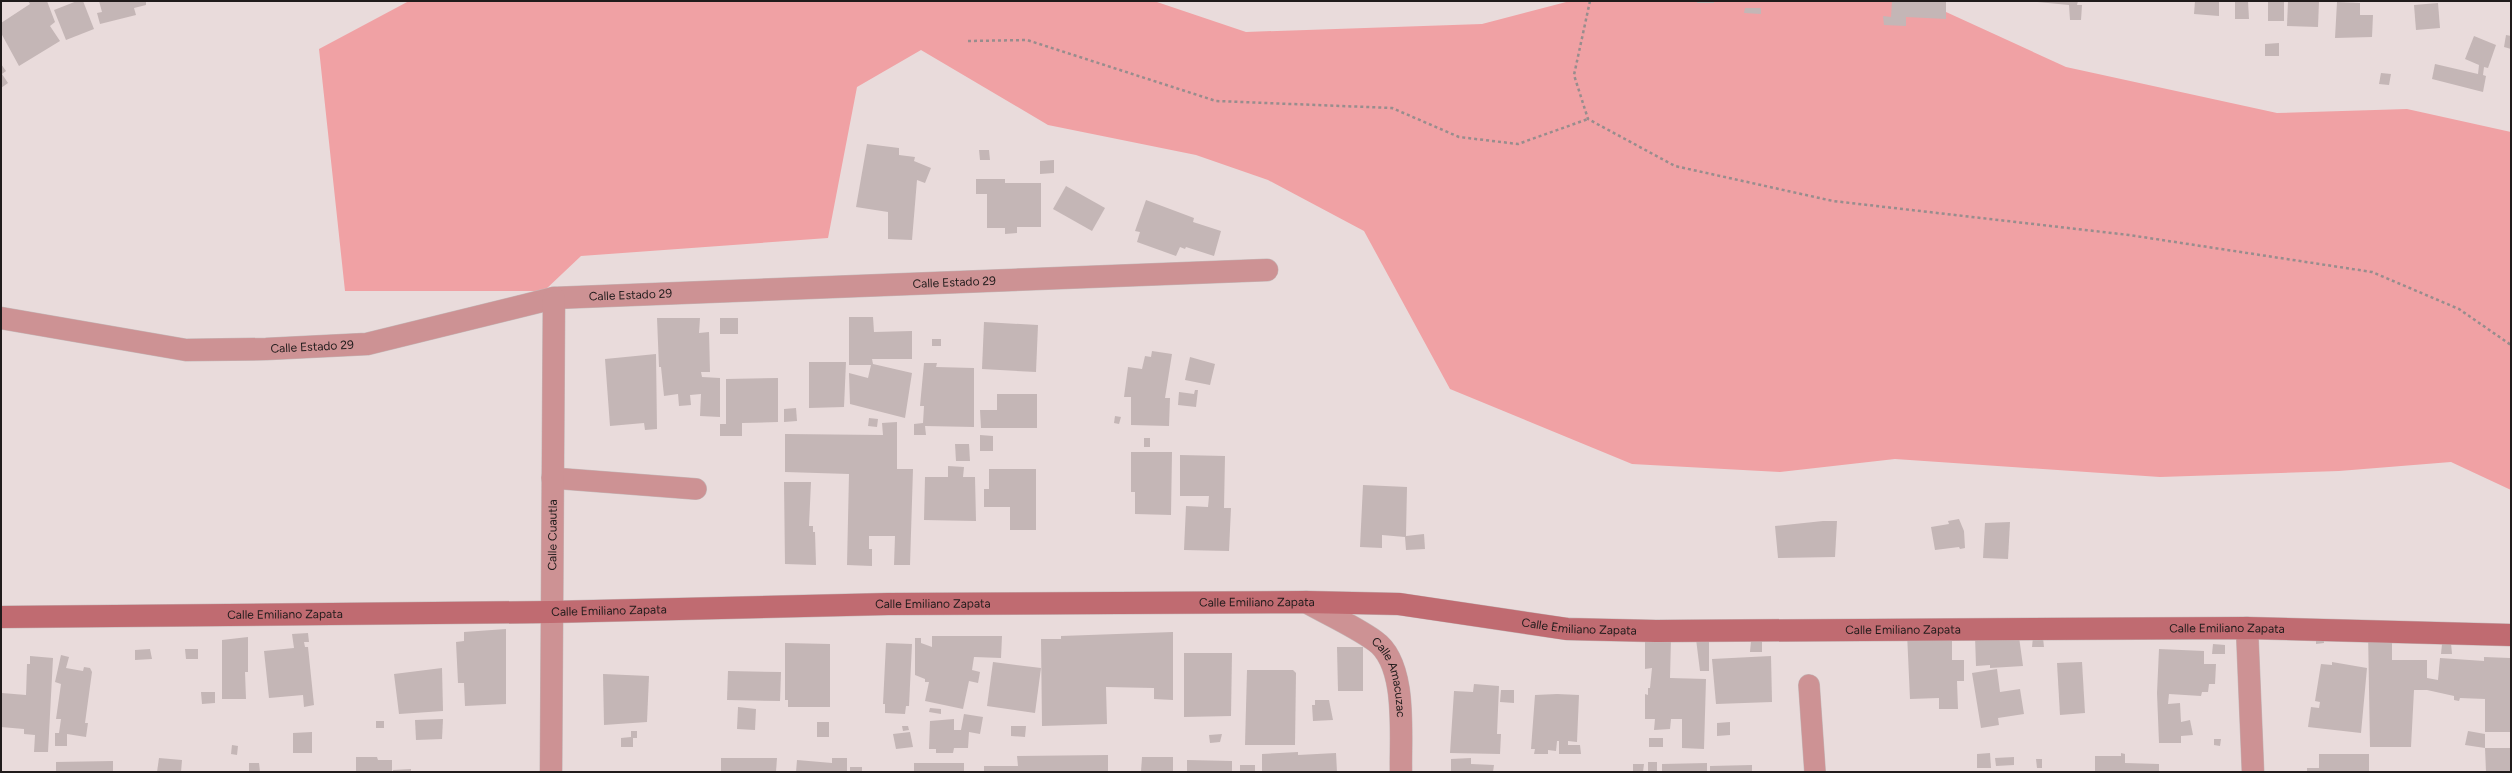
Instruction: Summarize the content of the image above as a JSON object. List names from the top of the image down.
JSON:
{
  "streets": {
    "street": [
      "Calle Estado 29",
      "Calle Cuautla",
      "Calle Emiliano Zapata",
      "Calle Amacuzac"
    ]
  },
  "crossings": [
    ["Calle Estado 29", "Calle Cuautla"],
    ["Calle Cuautla", "Calle Emiliano Zapata"],
    ["Calle Emiliano Zapata", "Calle Amacuzac"]
  ]
}
